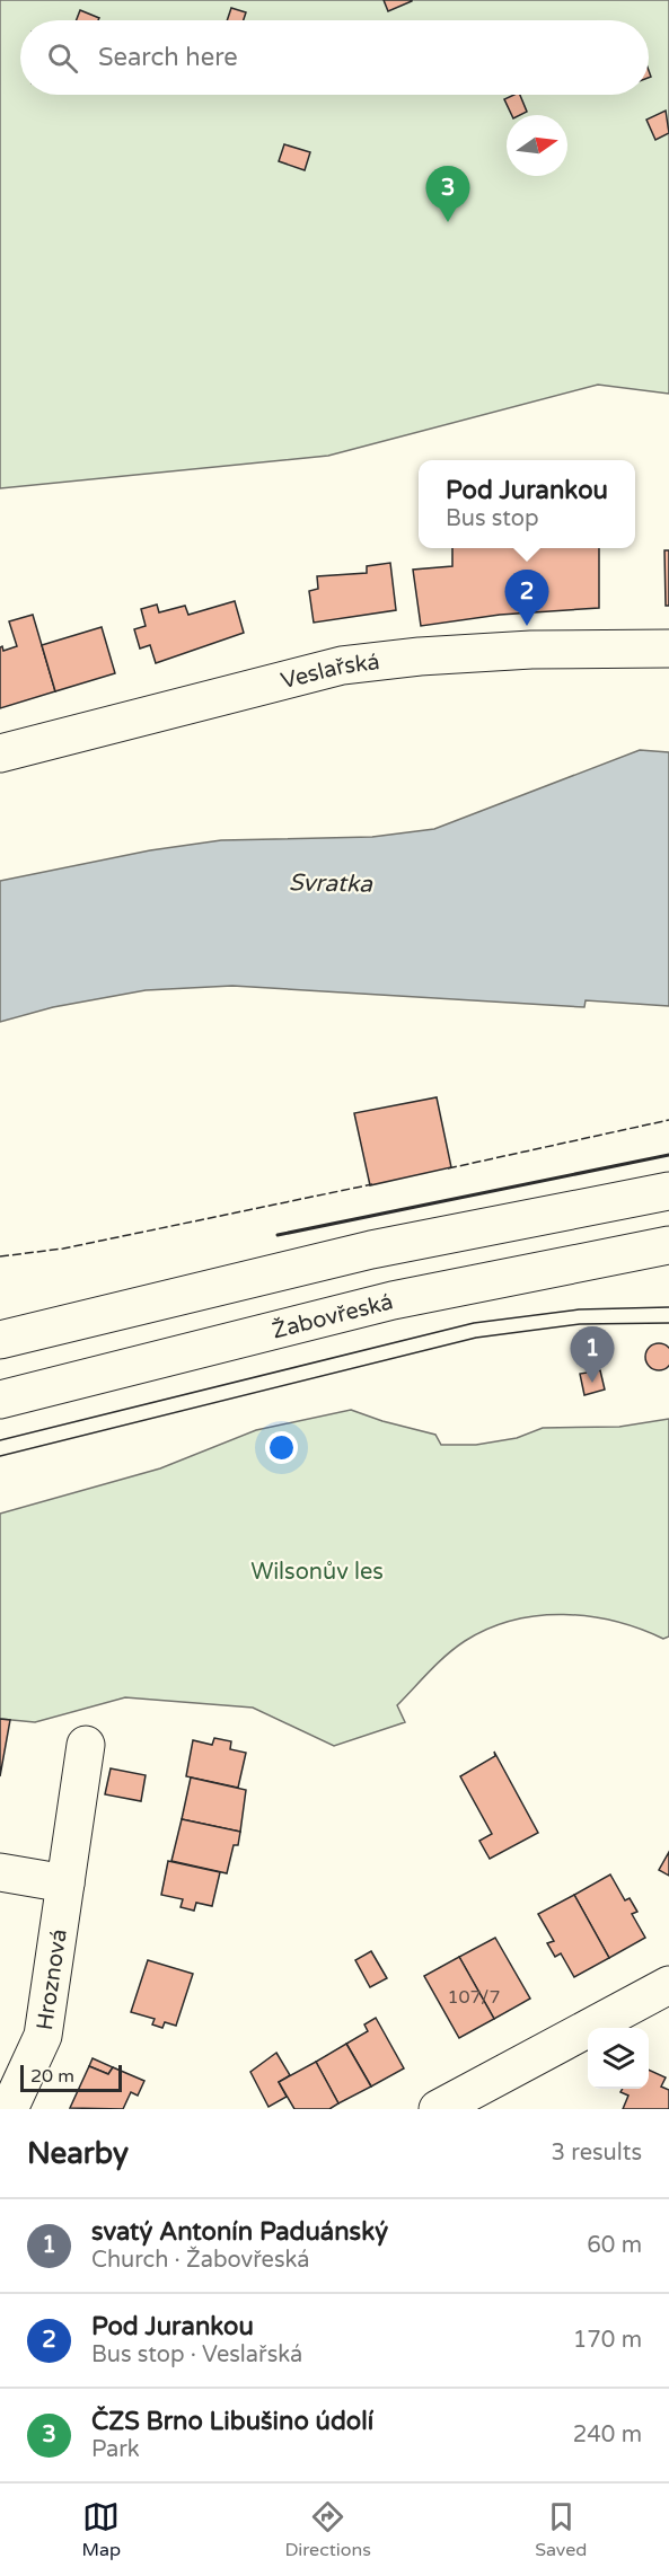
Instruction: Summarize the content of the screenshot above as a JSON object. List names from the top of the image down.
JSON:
{
  "streets": {
    "main road": ["Veslařská", "Žabovřeská", "Hroznová"]
  },
  "water": ["Svratka"],
  "parks": ["Wilsonův les"],
  "house_numbers": ["107/7"],
  "scale_bar": "20 m",
  "north": "right",
  "page": {
    "search": "Search here",
    "pins": ["3", "2", "1"],
    "popup": ["Pod Jurankou", "Bus stop"],
    "scale": "20 m",
    "heading": ["Nearby", "3 results"],
    "list": [
      {
        "mark": "1",
        "name": "svatý Antonín Paduánský",
        "note": "Church · Žabovřeská",
        "value": "60 m"
      },
      {
        "mark": "2",
        "name": "Pod Jurankou",
        "note": "Bus stop · Veslařská",
        "value": "170 m"
      },
      {
        "mark": "3",
        "name": "ČZS Brno Libušino údolí",
        "note": "Park",
        "value": "240 m"
      }
    ],
    "nav": ["Map", "Directions", "Saved"]
  }
}
